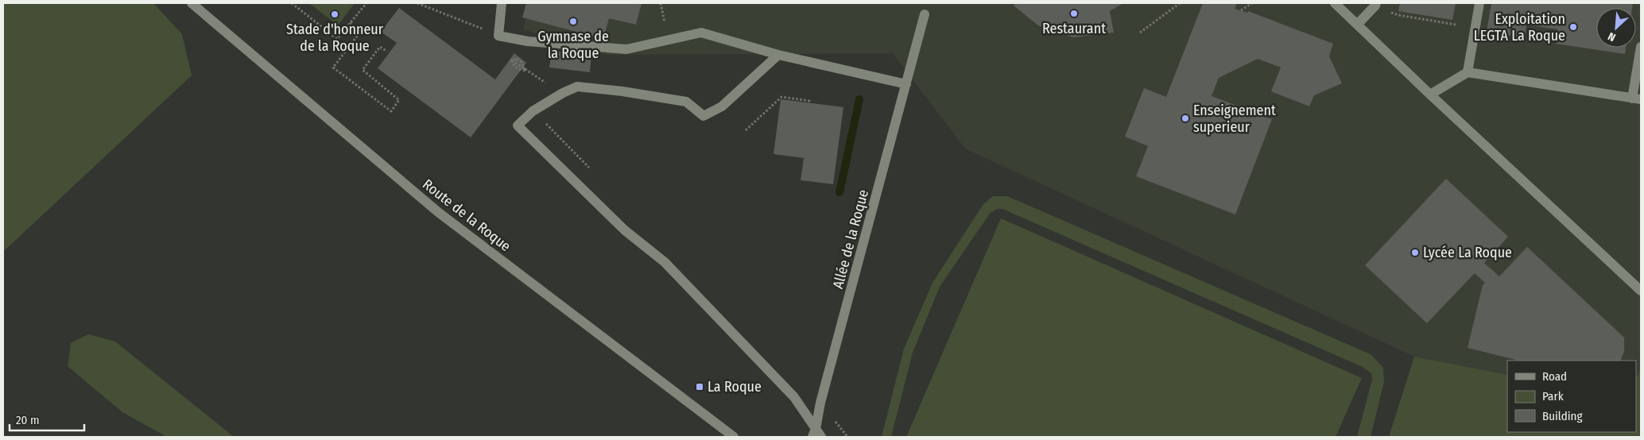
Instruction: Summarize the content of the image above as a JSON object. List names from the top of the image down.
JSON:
{
  "streets": {
    "street": ["Route de la Roque", "Allée de la Roque"]
  },
  "places": {
    "other": [
      "Restaurant",
      "Stade d'honneur de la Roque",
      "Gymnase de la Roque",
      "Exploitation LEGTA La Roque",
      "Enseignement superieur",
      "Lycée La Roque"
    ],
    "transit": ["La Roque"]
  },
  "legend": ["Road", "Park", "Building"],
  "scale_bar": "20 m",
  "north": "bottom left"
}
